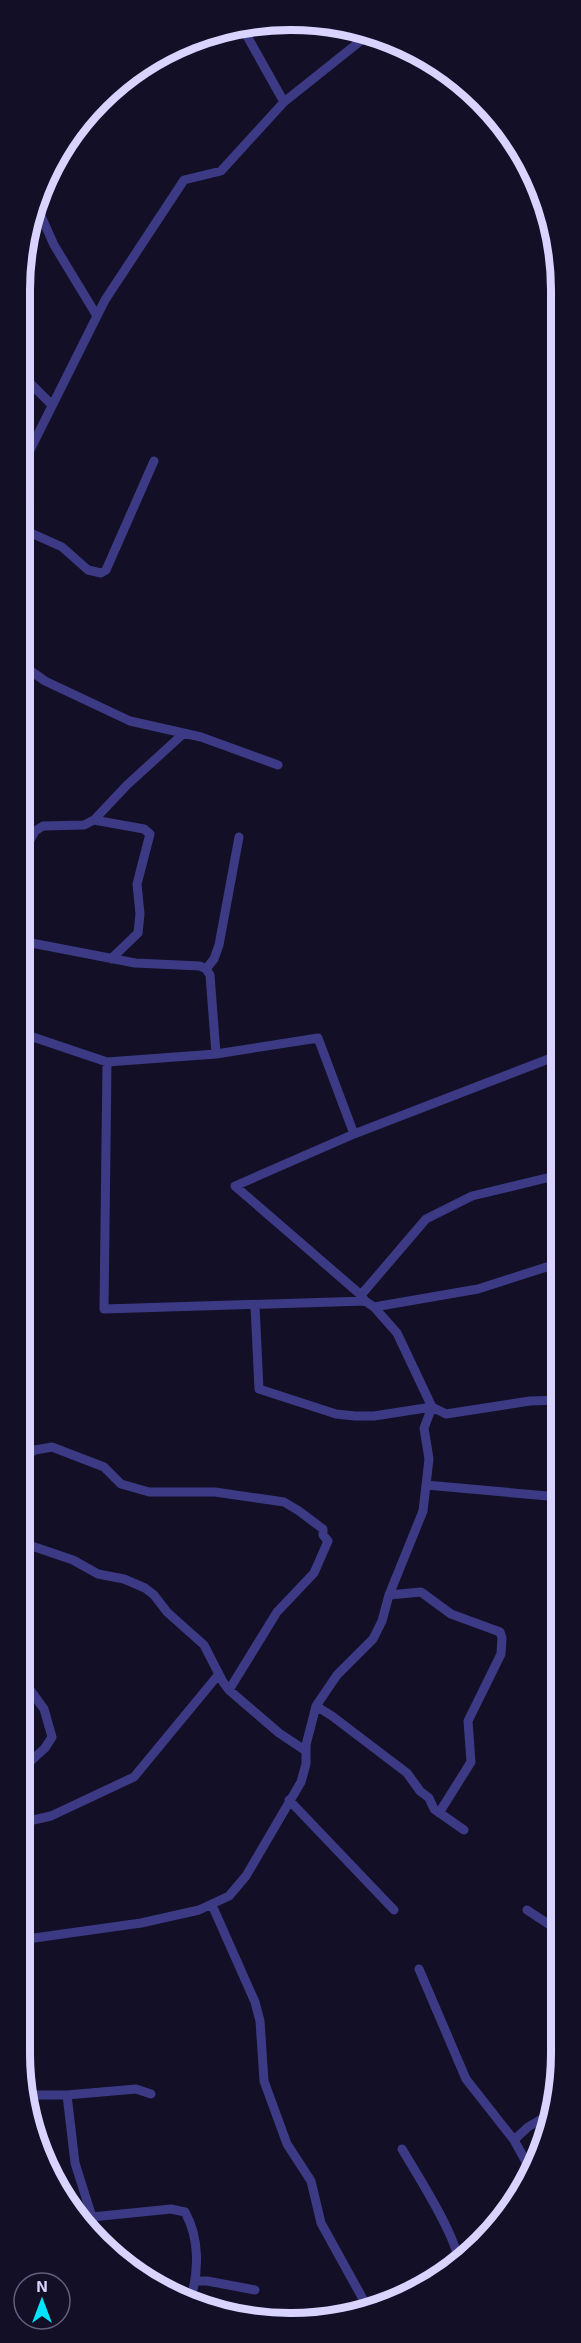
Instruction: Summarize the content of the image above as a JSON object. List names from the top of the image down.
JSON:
{
  "north": "top"
}
